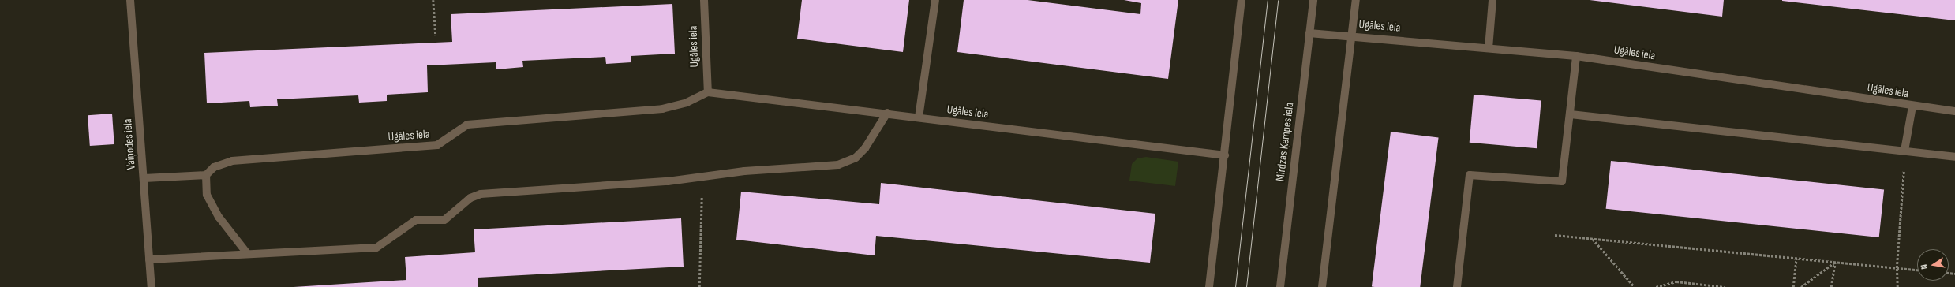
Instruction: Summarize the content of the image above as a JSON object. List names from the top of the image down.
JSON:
{
  "streets": {
    "street": ["Ugāles iela", "Mirdzas Ķempes iela", "Vaiņodes iela"]
  },
  "crossings": [
    ["Ugāles iela", "Mirdzas Ķempes iela"]
  ],
  "north": "left"
}
